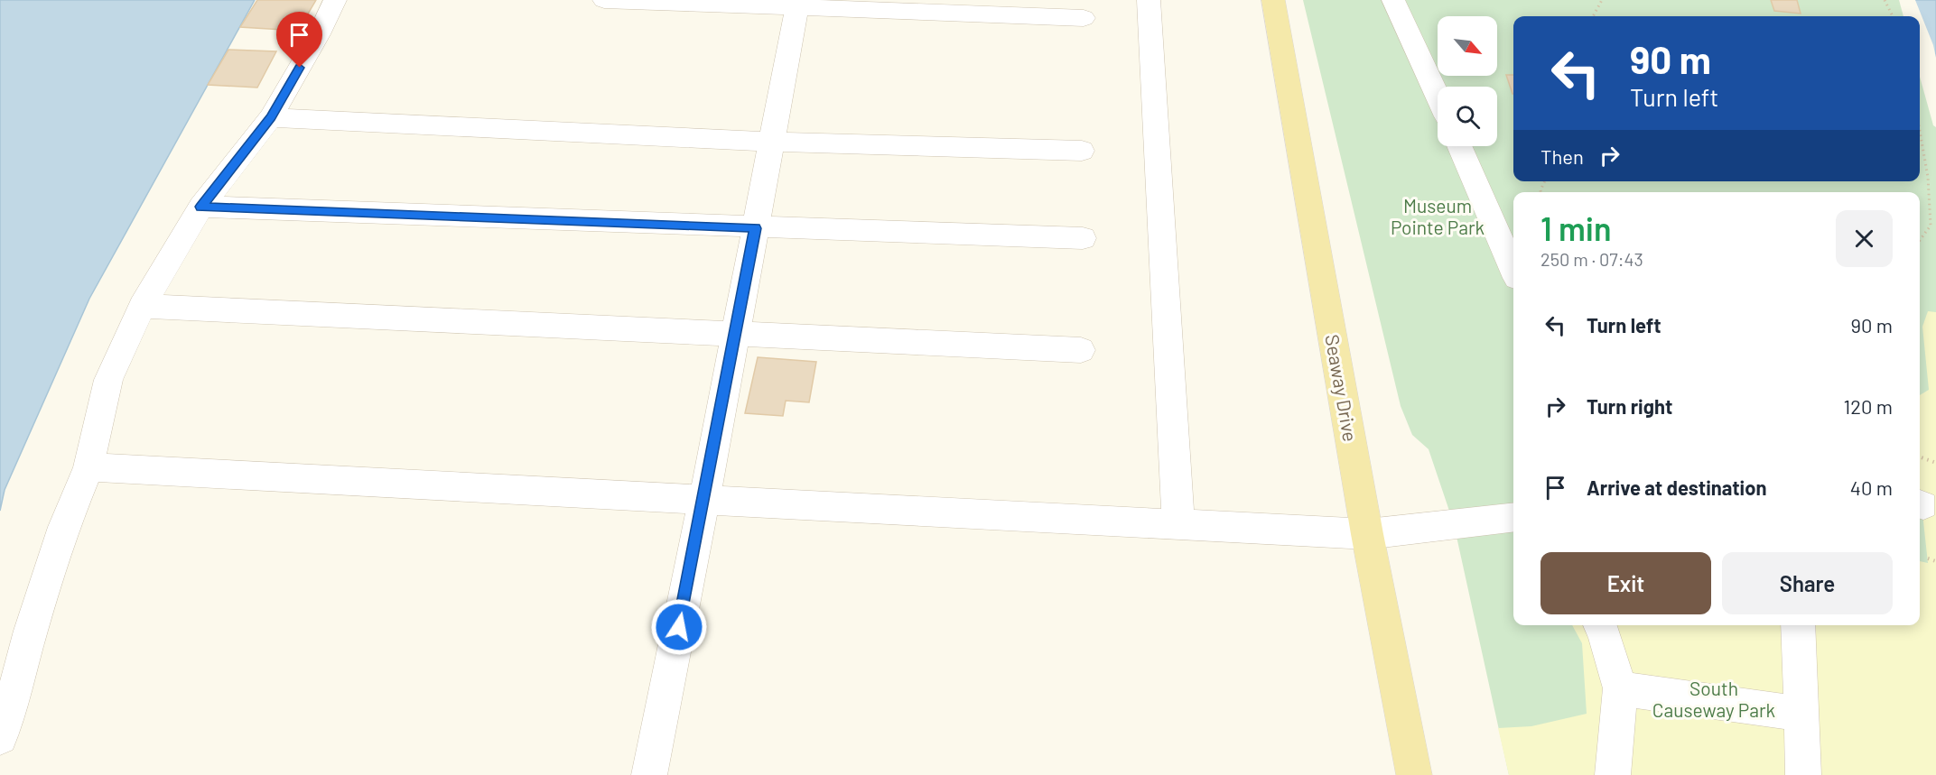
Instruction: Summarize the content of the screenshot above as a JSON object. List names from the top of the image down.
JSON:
{
  "streets": {
    "main road": ["Seaway Drive"]
  },
  "parks": ["Museum Pointe Park", "South Causeway Park"],
  "north": "bottom right",
  "page": {
    "turn": ["90 m", "Turn left"],
    "then": "Then",
    "heading": ["1 min", "250 m · 07:43"],
    "list": [
      {
        "name": "Turn left",
        "value": "90 m"
      },
      {
        "name": "Turn right",
        "value": "120 m"
      },
      {
        "name": "Arrive at destination",
        "value": "40 m"
      }
    ],
    "buttons": ["Exit", "Share"]
  }
}
